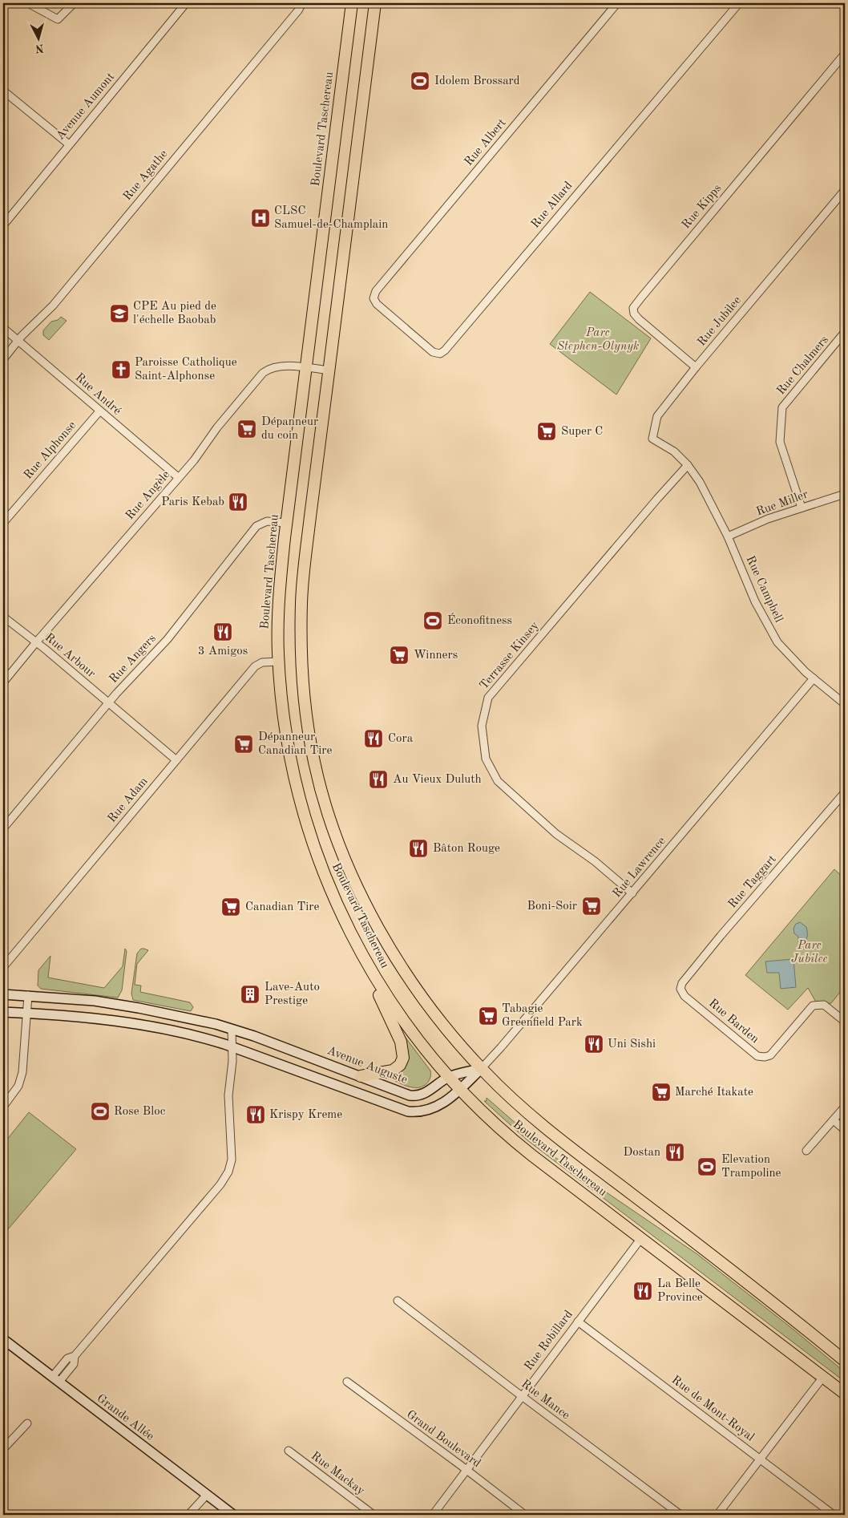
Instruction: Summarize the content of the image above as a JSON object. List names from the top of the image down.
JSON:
{
  "streets": {
    "main road": ["Boulevard Taschereau", "Avenue Auguste", "Grande Allée"],
    "street": [
      "Avenue Aumont",
      "Rue Albert",
      "Rue Agathe",
      "Rue Allard",
      "Rue Kipps",
      "Rue Jubilee",
      "Rue Chalmers",
      "Rue André",
      "Rue Alphonse",
      "Rue Angèle",
      "Rue Miller",
      "Rue Campbell",
      "Rue Arbour",
      "Terrasse Kinsey",
      "Rue Angers",
      "Rue Adam",
      "Rue Lawrence",
      "Rue Taggart",
      "Rue Barden",
      "Rue Robillard",
      "Rue Mance",
      "Rue de Mont-Royal",
      "Grand Boulevard",
      "Rue Mackay"
    ]
  },
  "crossings": [
    ["Boulevard Taschereau", "Rue Angèle"],
    ["Boulevard Taschereau", "Rue Angers"],
    ["Boulevard Taschereau", "Rue Adam"],
    ["Boulevard Taschereau", "Rue Lawrence"],
    ["Boulevard Taschereau", "Avenue Auguste"],
    ["Boulevard Taschereau", "Rue Robillard"],
    ["Rue Albert", "Rue Allard"],
    ["Rue Agathe", "Rue André"],
    ["Rue Kipps", "Rue Jubilee"],
    ["Rue Jubilee", "Rue Campbell"],
    ["Rue Jubilee", "Terrasse Kinsey"],
    ["Rue Chalmers", "Rue Miller"],
    ["Rue André", "Rue Alphonse"],
    ["Rue André", "Rue Angèle"],
    ["Rue Angèle", "Rue Arbour"],
    ["Rue Miller", "Rue Campbell"],
    ["Rue Campbell", "Terrasse Kinsey"],
    ["Rue Campbell", "Rue Lawrence"],
    ["Rue Arbour", "Rue Angers"],
    ["Rue Arbour", "Rue Adam"],
    ["Terrasse Kinsey", "Rue Lawrence"],
    ["Rue Lawrence", "Avenue Auguste"],
    ["Rue Taggart", "Rue Barden"],
    ["Rue Robillard", "Rue Mance"],
    ["Rue Robillard", "Rue de Mont-Royal"],
    ["Rue Robillard", "Grand Boulevard"]
  ],
  "parks": ["Parc Stephen-Olynyk", "Parc Jubilee"],
  "places": {
    "sports": [
      "Idolem Brossard",
      "Éconofitness",
      "Rose Bloc",
      "Elevation Trampoline"
    ],
    "hospital": ["CLSC Samuel-de-Champlain"],
    "school or university": ["CPE Au pied de l'échelle Baobab"],
    "church": ["Paroisse Catholique Saint-Alphonse"],
    "supermarket": [
      "Dépanneur du coin",
      "Super C",
      "Winners",
      "Dépanneur Canadian Tire",
      "Boni-Soir",
      "Canadian Tire",
      "Tabagie Greenfield Park",
      "Marché Itakate"
    ],
    "restaurant": [
      "Paris Kebab",
      "3 Amigos",
      "Cora",
      "Au Vieux Duluth",
      "Bâton Rouge",
      "Uni Sishi",
      "Krispy Kreme",
      "Dostan",
      "La Belle Province"
    ],
    "building": ["Lave-Auto Prestige"]
  },
  "north": "bottom"
}
